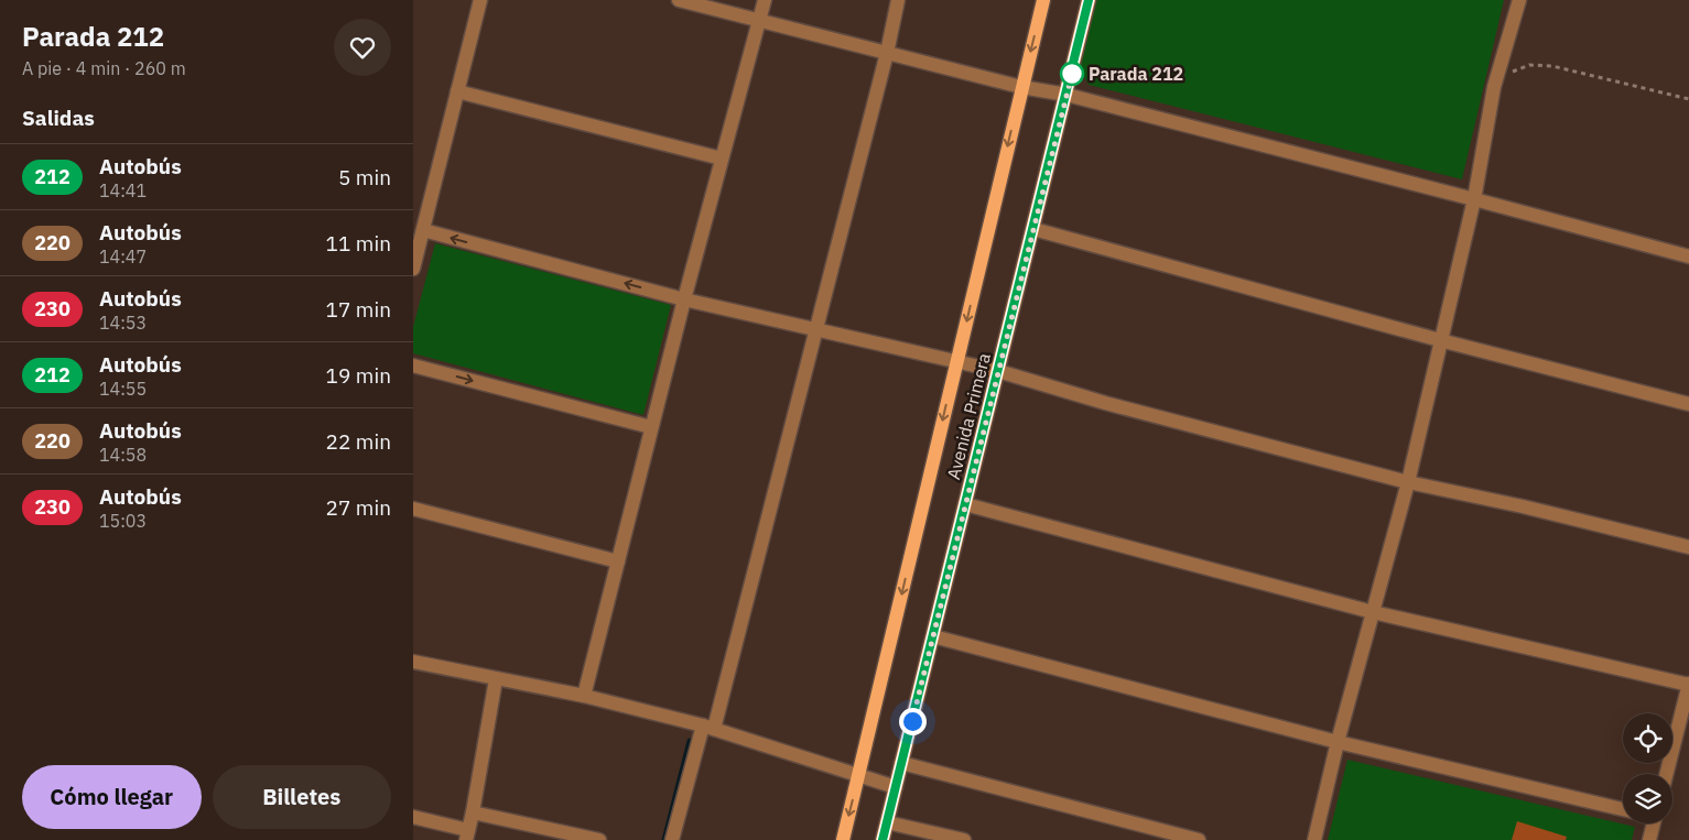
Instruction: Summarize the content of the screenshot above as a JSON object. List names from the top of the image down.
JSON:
{
  "streets": {
    "main road": ["Avenida Primera"]
  },
  "places": ["Parada 212"],
  "lines": ["bus line 212"],
  "page": {
    "heading": [
      ["Parada 212", "A pie · 4 min · 260 m"],
      "Salidas"
    ],
    "list": [
      {
        "mark": "212",
        "name": "Autobús",
        "note": "14:41",
        "value": "5 min"
      },
      {
        "mark": "220",
        "name": "Autobús",
        "note": "14:47",
        "value": "11 min"
      },
      {
        "mark": "230",
        "name": "Autobús",
        "note": "14:53",
        "value": "17 min"
      },
      {
        "mark": "212",
        "name": "Autobús",
        "note": "14:55",
        "value": "19 min"
      },
      {
        "mark": "220",
        "name": "Autobús",
        "note": "14:58",
        "value": "22 min"
      },
      {
        "mark": "230",
        "name": "Autobús",
        "note": "15:03",
        "value": "27 min"
      }
    ],
    "buttons": ["Cómo llegar", "Billetes"]
  }
}
